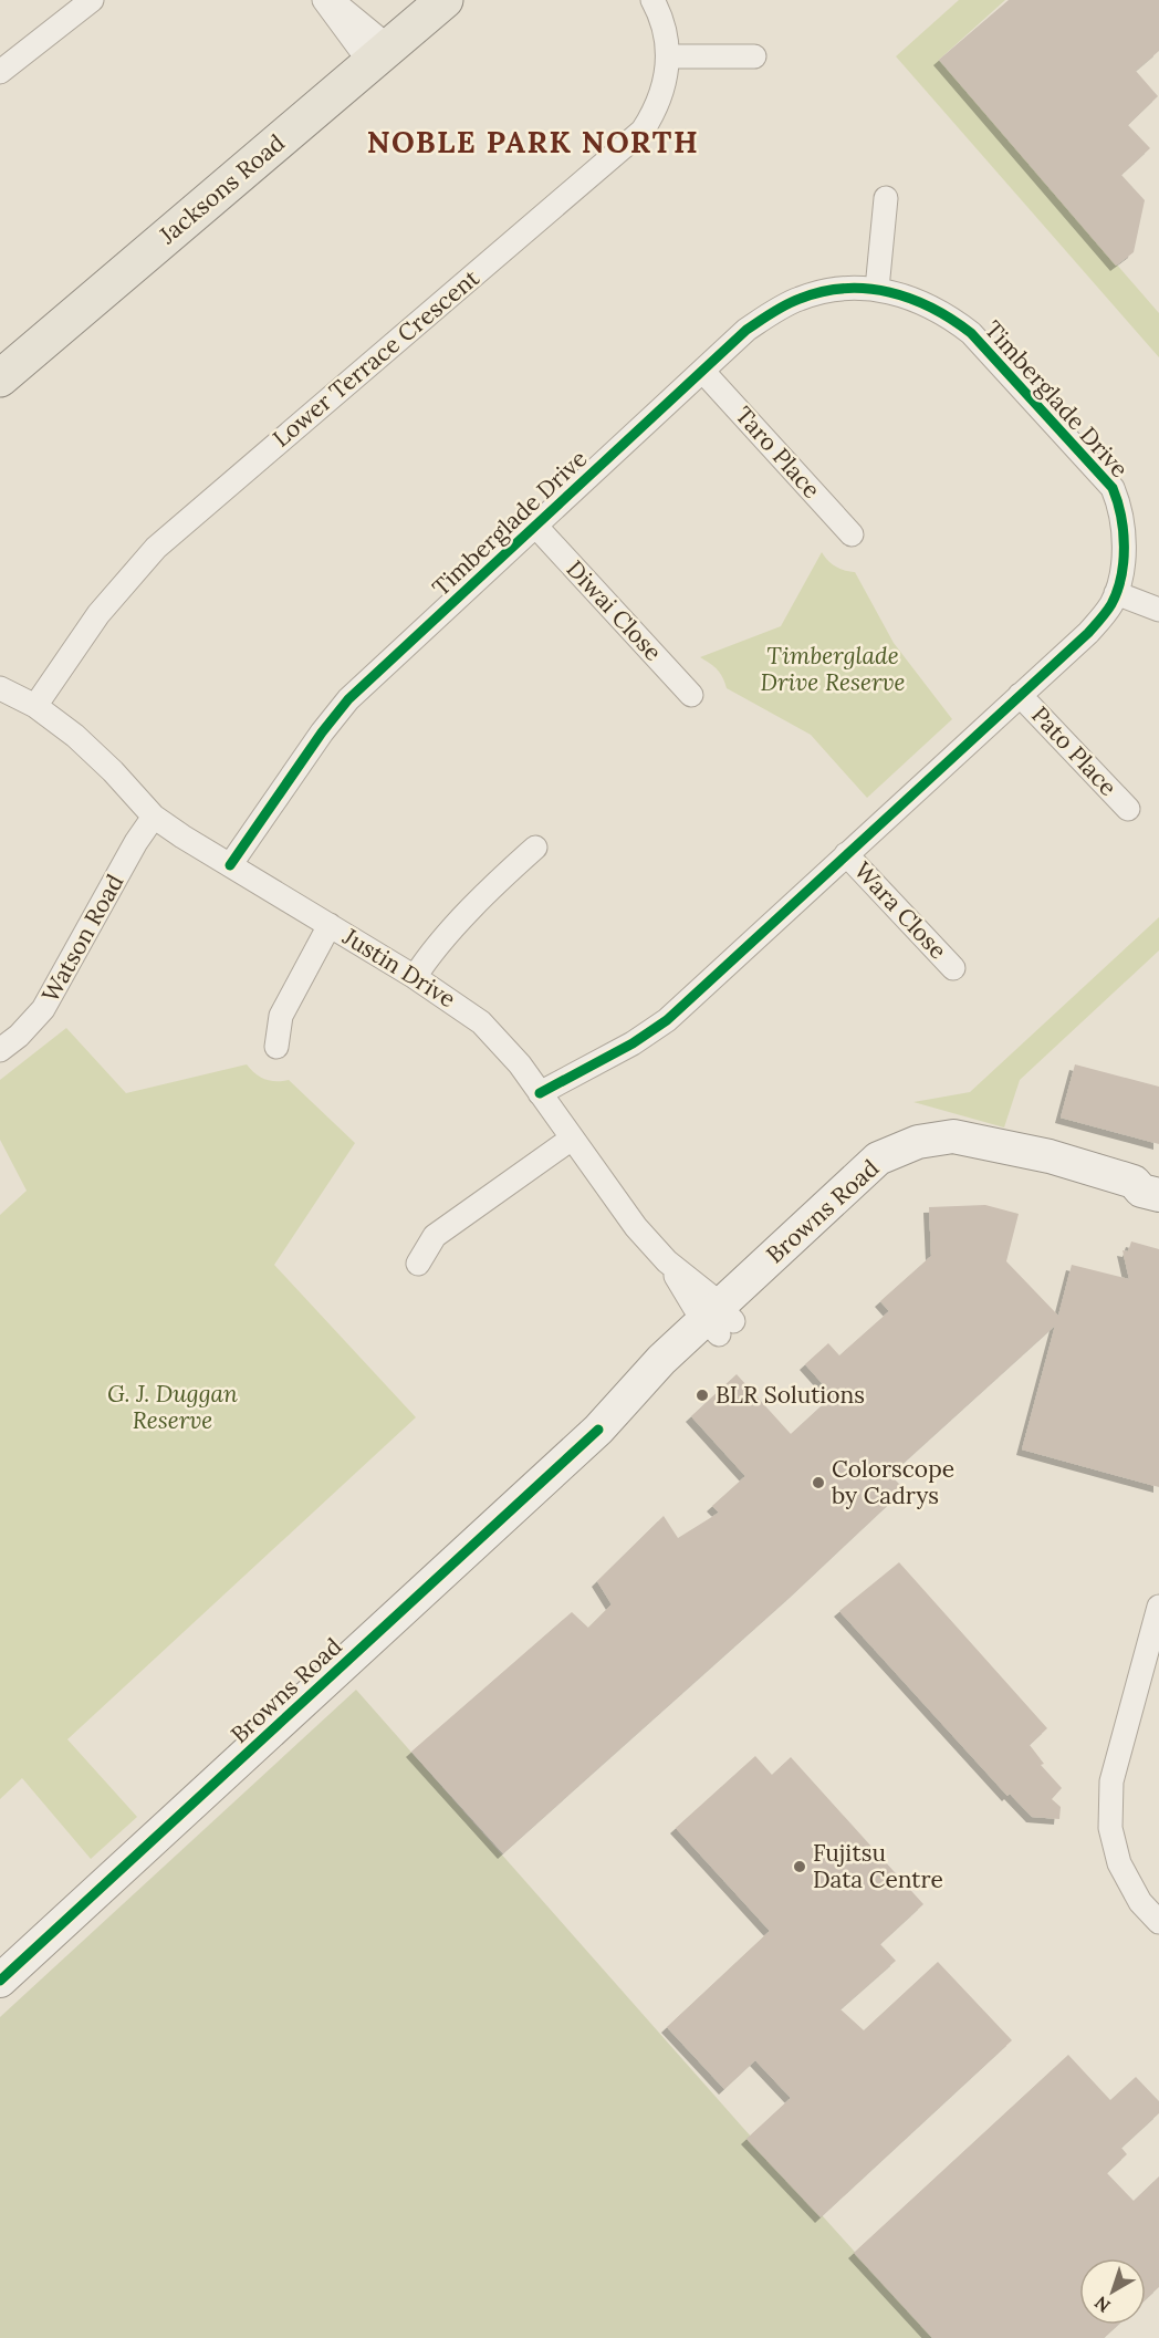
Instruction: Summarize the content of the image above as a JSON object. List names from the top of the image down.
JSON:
{
  "streets": {
    "main road": ["Jacksons Road"],
    "street": [
      "Lower Terrace Crescent",
      "Timberglade Drive",
      "Taro Place",
      "Diwai Close",
      "Pato Place",
      "Wara Close",
      "Watson Road",
      "Justin Drive",
      "Browns Road"
    ]
  },
  "crossings": [
    ["Lower Terrace Crescent", "Justin Drive"],
    ["Timberglade Drive", "Taro Place"],
    ["Timberglade Drive", "Diwai Close"],
    ["Timberglade Drive", "Pato Place"],
    ["Timberglade Drive", "Wara Close"],
    ["Timberglade Drive", "Justin Drive"],
    ["Watson Road", "Justin Drive"],
    ["Justin Drive", "Browns Road"]
  ],
  "districts": ["NOBLE PARK NORTH"],
  "parks": ["Timberglade Drive Reserve", "G. J. Duggan Reserve"],
  "places": ["BLR Solutions", "Colorscope by Cadrys", "Fujitsu Data Centre"],
  "north": "bottom left"
}
